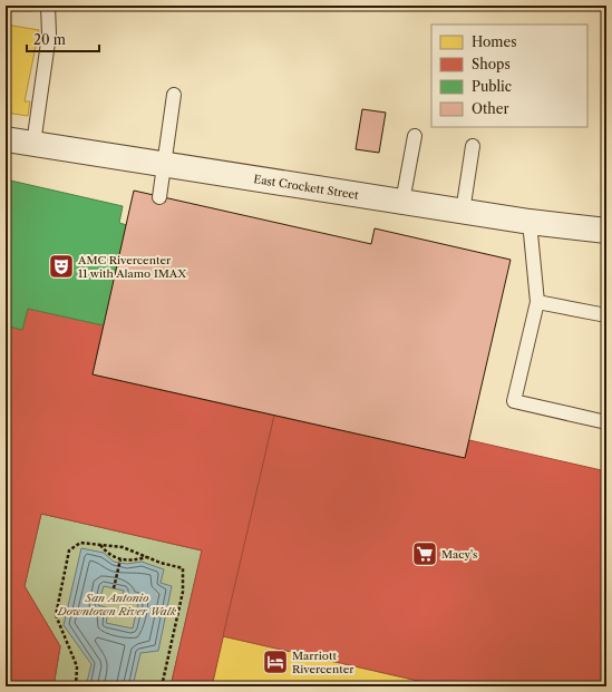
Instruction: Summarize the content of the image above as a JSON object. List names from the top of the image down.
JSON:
{
  "streets": {
    "street": ["East Crockett Street"]
  },
  "parks": ["San Antonio Downtown River Walk"],
  "places": {
    "theatre": ["AMC Rivercenter 11 with Alamo IMAX"],
    "supermarket": ["Macy's"],
    "hotel": ["Marriott Rivercenter"]
  },
  "legend": [
    "Homes",
    "Shops",
    "Public",
    "Other"
  ],
  "scale_bar": "20 m"
}
